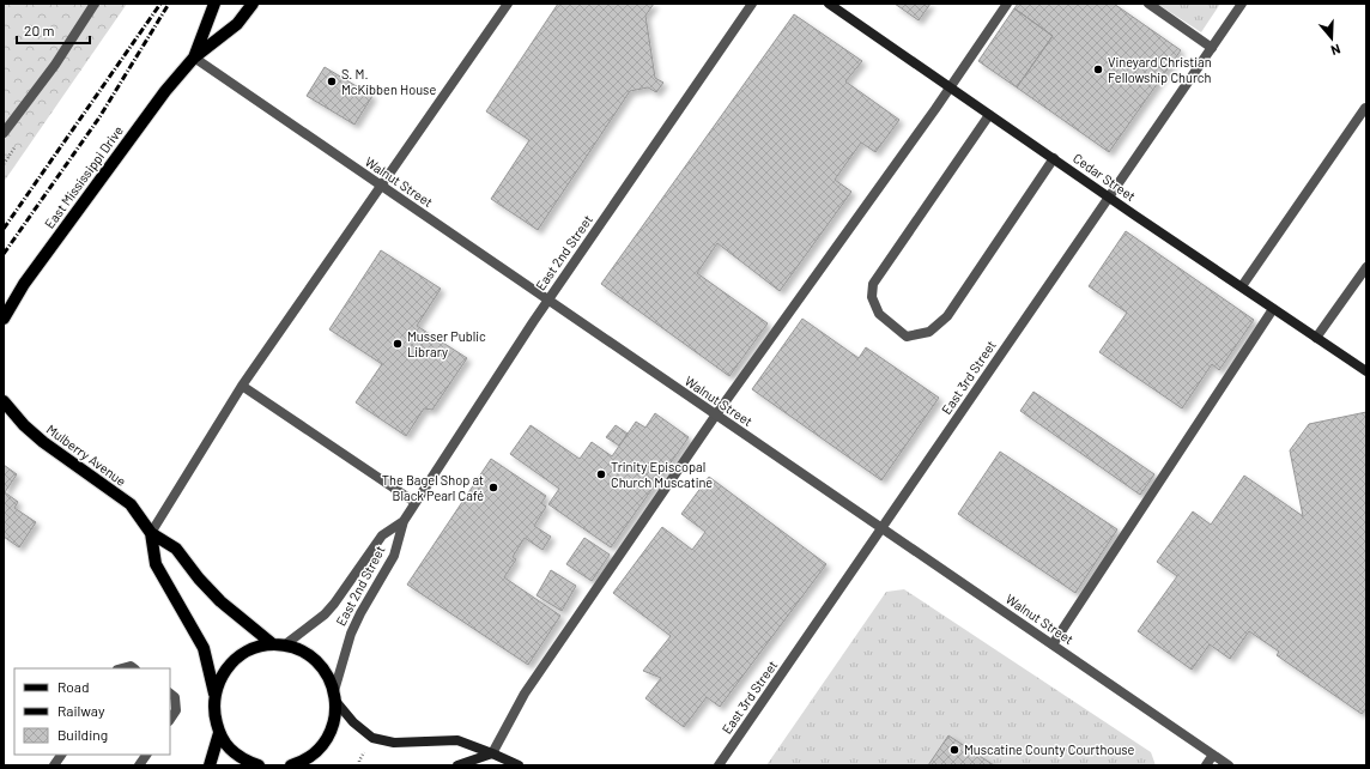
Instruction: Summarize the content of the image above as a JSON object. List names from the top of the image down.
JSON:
{
  "streets": {
    "main road": ["East Mississippi Drive", "Cedar Street", "Mulberry Avenue"],
    "street": ["Walnut Street", "East 2nd Street", "East 3rd Street"]
  },
  "crossings": [
    ["East Mississippi Drive", "Walnut Street"],
    ["Cedar Street", "East 3rd Street"],
    ["Walnut Street", "East 2nd Street"],
    ["Walnut Street", "East 3rd Street"],
    ["East 2nd Street", "Mulberry Avenue"]
  ],
  "places": [
    "Vineyard Christian Fellowship Church",
    "S. M. McKibben House",
    "Musser Public Library",
    "Trinity Episcopal Church Muscatine",
    "The Bagel Shop at Black Pearl Café",
    "Muscatine County Courthouse"
  ],
  "legend": ["Road", "Railway", "Building"],
  "scale_bar": "20 m",
  "north": "bottom"
}
